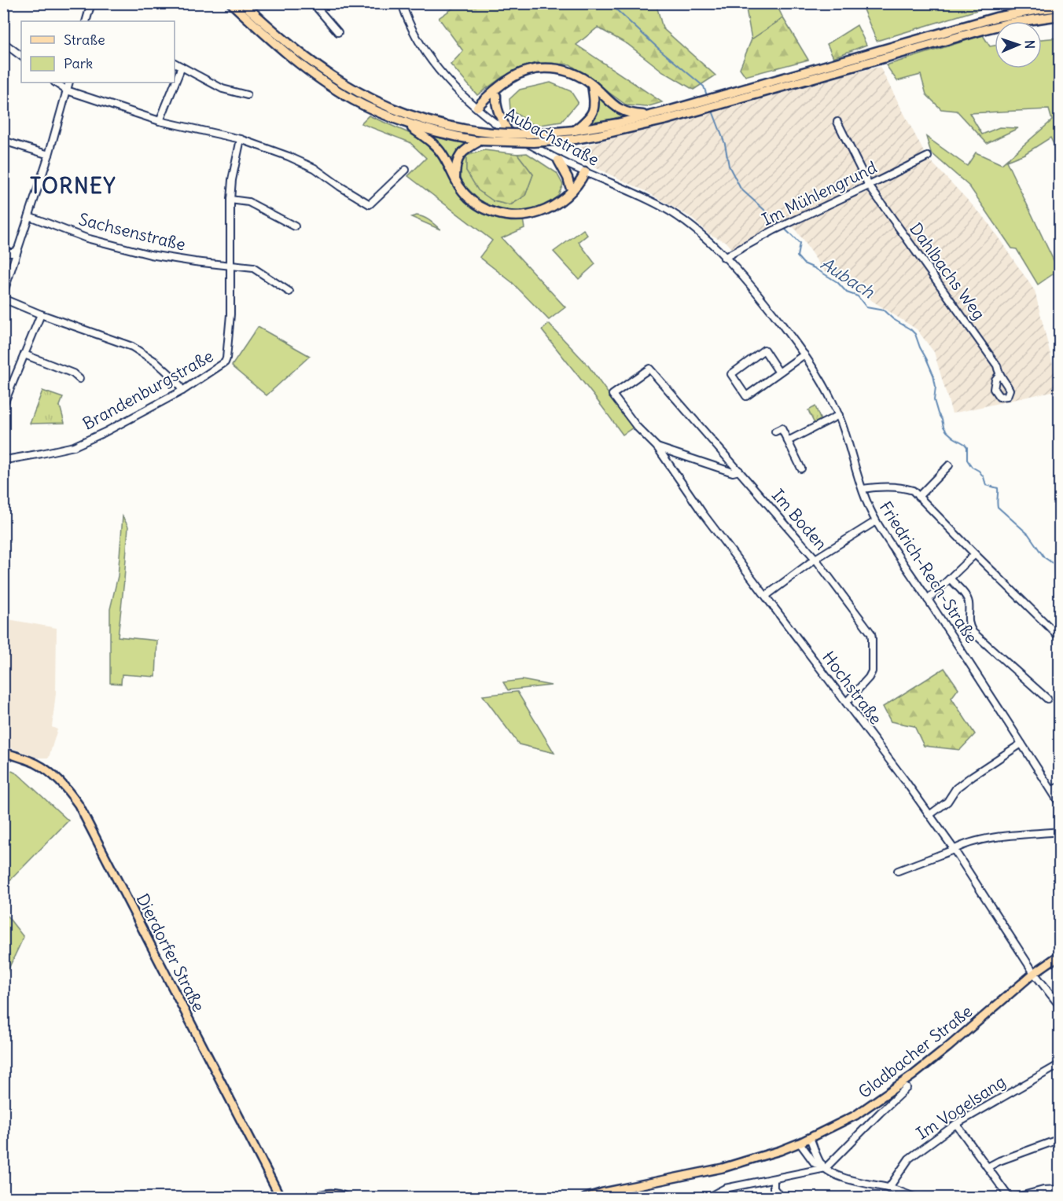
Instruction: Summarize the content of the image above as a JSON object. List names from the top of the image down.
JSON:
{
  "streets": {
    "main road": ["Dierdorfer Straße", "Gladbacher Straße"],
    "street": [
      "Aubachstraße",
      "Im Mühlengrund",
      "Sachsenstraße",
      "Dahlbachs Weg",
      "Brandenburgstraße",
      "Im Boden",
      "Friedrich-Rech-Straße",
      "Hochstraße",
      "Im Vogelsang"
    ]
  },
  "crossings": [
    ["Aubachstraße", "Im Mühlengrund"],
    ["Aubachstraße", "Friedrich-Rech-Straße"],
    ["Im Mühlengrund", "Dahlbachs Weg"],
    ["Im Mühlengrund", "Friedrich-Rech-Straße"],
    ["Sachsenstraße", "Brandenburgstraße"],
    ["Im Boden", "Hochstraße"],
    ["Hochstraße", "Gladbacher Straße"]
  ],
  "districts": ["TORNEY"],
  "water": ["Aubach"],
  "legend": ["Straße", "Park"],
  "north": "right"
}
